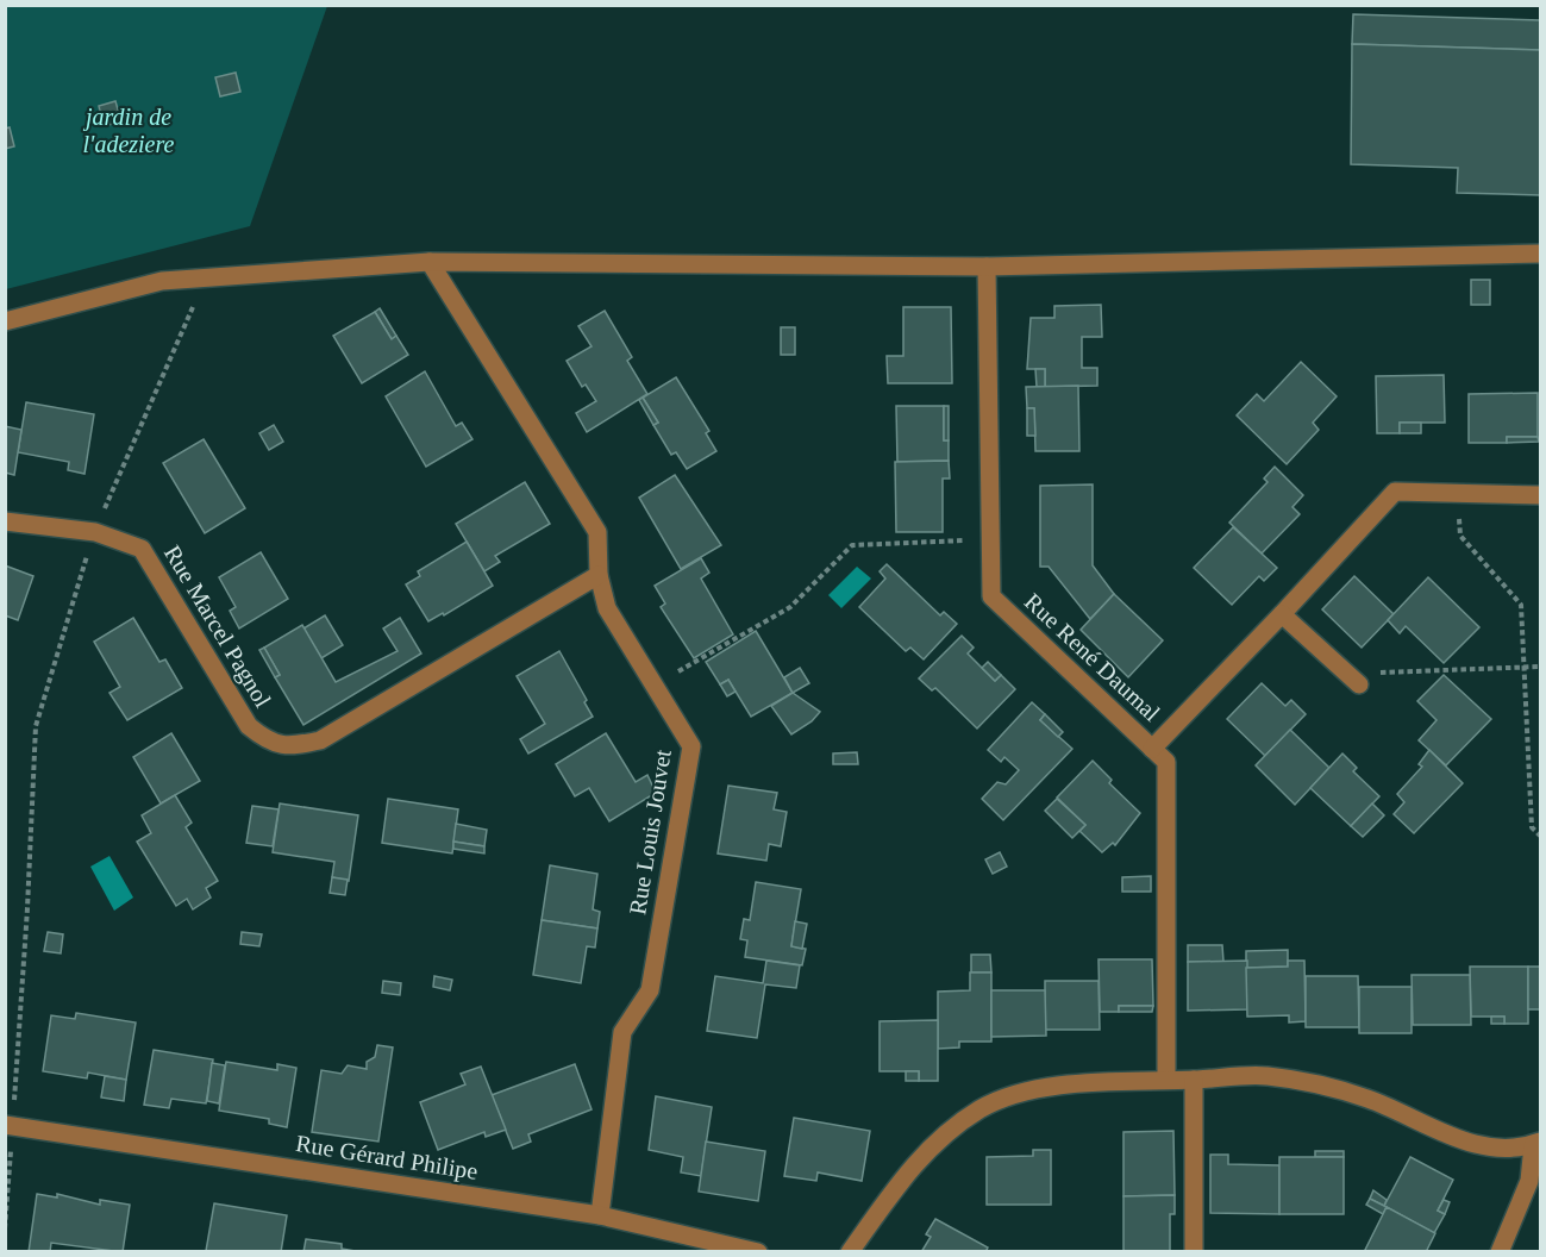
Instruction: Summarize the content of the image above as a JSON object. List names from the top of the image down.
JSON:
{
  "streets": {
    "street": [
      "Rue Marcel Pagnol",
      "Rue René Daumal",
      "Rue Louis Jouvet",
      "Rue Gérard Philipe"
    ]
  },
  "crossings": [
    ["Rue Marcel Pagnol", "Rue Louis Jouvet"],
    ["Rue Louis Jouvet", "Rue Gérard Philipe"]
  ],
  "parks": ["jardin de l'adeziere"]
}
